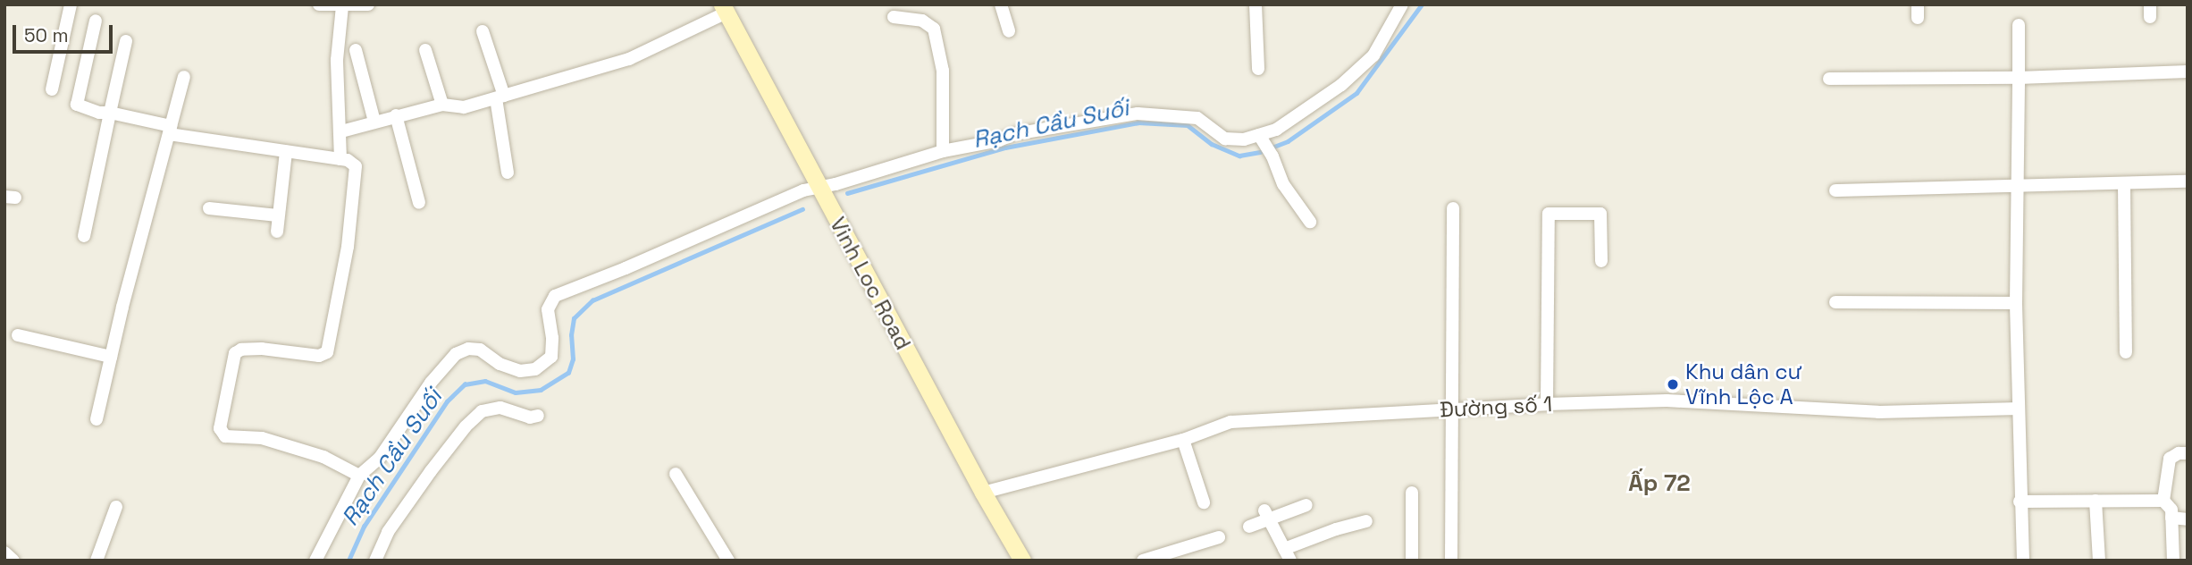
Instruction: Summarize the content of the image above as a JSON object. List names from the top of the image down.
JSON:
{
  "streets": {
    "main road": ["Vinh Loc Road"],
    "street": ["Đường số 1"]
  },
  "crossings": [
    ["Vinh Loc Road", "Đường số 1"]
  ],
  "districts": ["Ấp 72"],
  "water": ["Rạch Cầu Suối"],
  "places": ["Khu dân cư Vĩnh Lộc A"],
  "scale_bar": "50 m"
}
